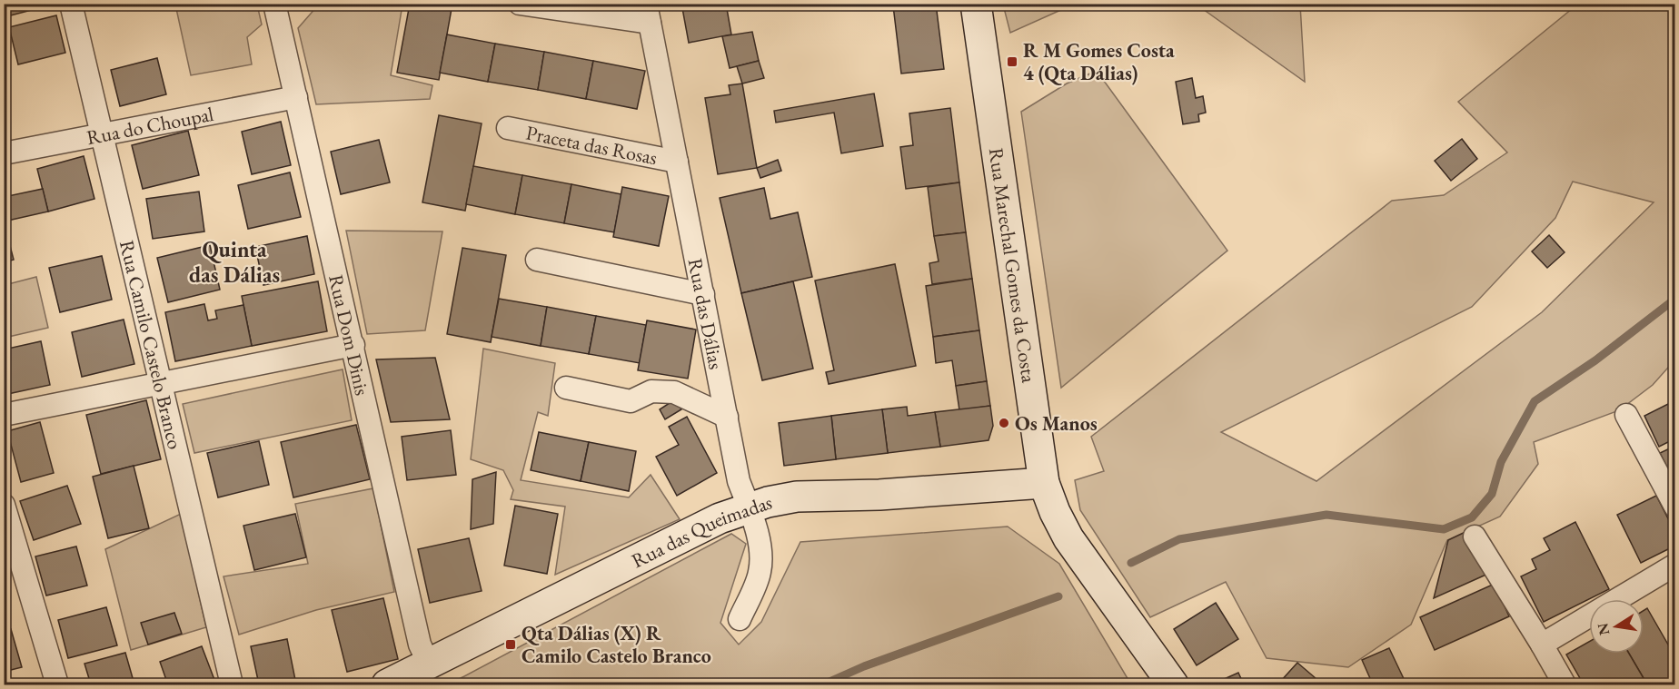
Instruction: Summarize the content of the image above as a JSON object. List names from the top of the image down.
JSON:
{
  "streets": {
    "main road": ["Rua Marechal Gomes da Costa", "Rua das Queimadas"],
    "street": [
      "Rua do Choupal",
      "Praceta das Rosas",
      "Rua das Dálias",
      "Rua Dom Dinis",
      "Rua Camilo Castelo Branco"
    ]
  },
  "crossings": [
    ["Rua do Choupal", "Rua Dom Dinis"],
    ["Rua do Choupal", "Rua Camilo Castelo Branco"],
    ["Praceta das Rosas", "Rua das Dálias"],
    ["Rua Marechal Gomes da Costa", "Rua das Queimadas"],
    ["Rua das Dálias", "Rua das Queimadas"],
    ["Rua Dom Dinis", "Rua das Queimadas"]
  ],
  "districts": ["Quinta das Dálias"],
  "places": {
    "transit": ["R M Gomes Costa 4 (Qta Dálias)", "Qta Dálias (X) R Camilo Castelo Branco"],
    "other": ["Os Manos"]
  },
  "north": "left"
}
